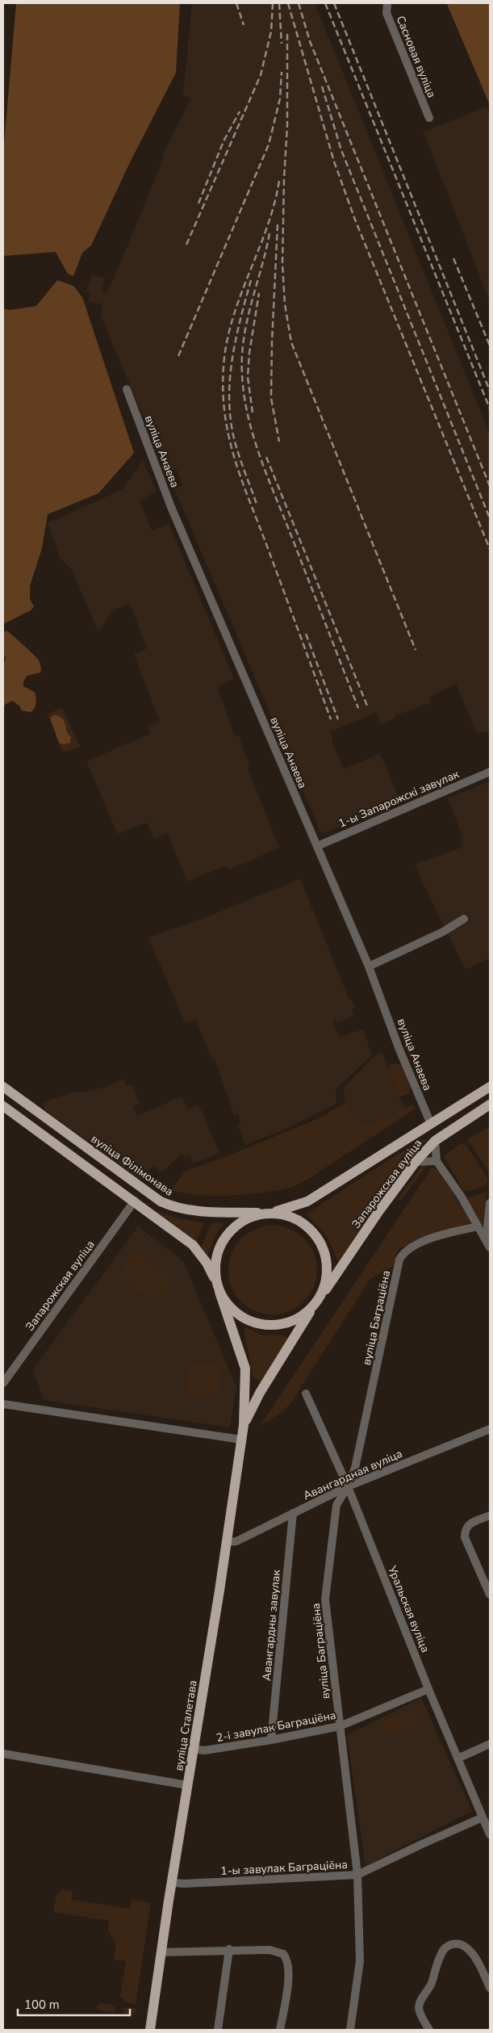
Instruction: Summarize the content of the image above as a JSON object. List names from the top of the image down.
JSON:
{
  "streets": {
    "main road": ["вуліца Філімонава", "Запарожская вуліца", "вуліца Сталетава"],
    "street": [
      "Сасновая вуліца",
      "вуліца Анаева",
      "1-ы Запарожскі завулак",
      "вуліца Баграціёна",
      "Авангардная вуліца",
      "Уральская вуліца",
      "Авангардны завулак",
      "2-і завулак Баграціёна",
      "1-ы завулак Баграціёна"
    ]
  },
  "crossings": [
    ["вуліца Анаева", "1-ы Запарожскі завулак"],
    ["вуліца Анаева", "Запарожская вуліца"],
    ["вуліца Філімонава", "Запарожская вуліца"],
    ["вуліца Баграціёна", "Авангардная вуліца"],
    ["вуліца Баграціёна", "Уральская вуліца"],
    ["вуліца Баграціёна", "2-і завулак Баграціёна"],
    ["вуліца Баграціёна", "1-ы завулак Баграціёна"],
    ["Авангардная вуліца", "Уральская вуліца"],
    ["Авангардная вуліца", "Авангардны завулак"],
    ["Авангардная вуліца", "вуліца Сталетава"],
    ["Уральская вуліца", "2-і завулак Баграціёна"],
    ["Уральская вуліца", "1-ы завулак Баграціёна"],
    ["Авангардны завулак", "2-і завулак Баграціёна"],
    ["вуліца Сталетава", "2-і завулак Баграціёна"],
    ["вуліца Сталетава", "1-ы завулак Баграціёна"]
  ],
  "scale_bar": "100 m"
}
